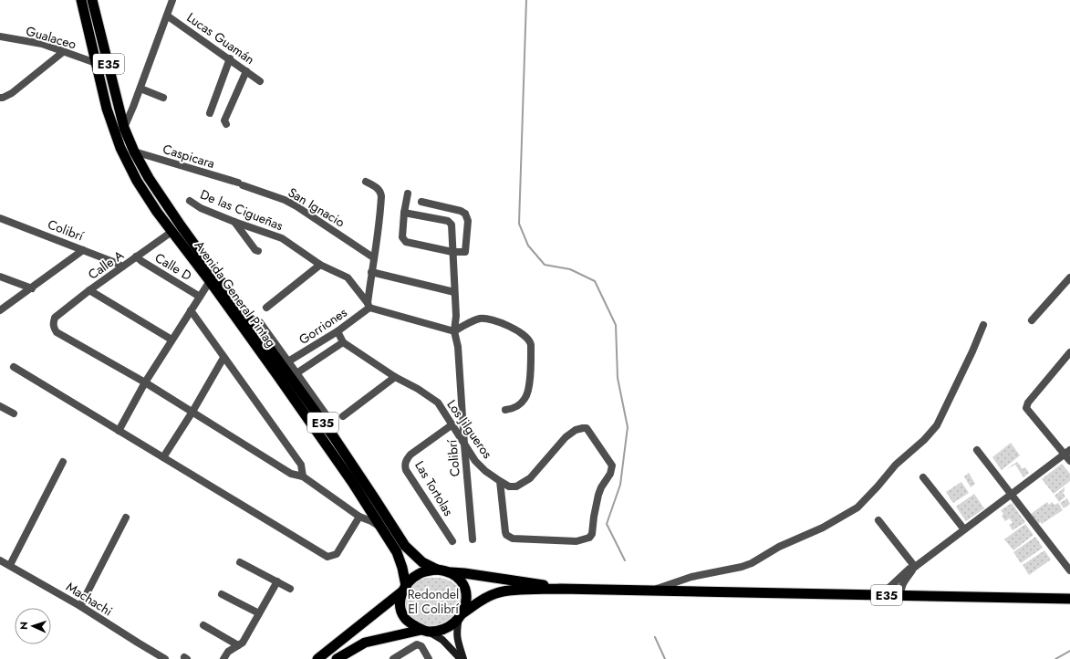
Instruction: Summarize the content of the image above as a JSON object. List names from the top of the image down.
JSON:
{
  "streets": {
    "highway": ["E35", "Avenida General Pintag"],
    "street": [
      "Gualaceo",
      "Lucas Guamán",
      "Caspicara",
      "San Ignacio",
      "De las Cigueñas",
      "Colibrí",
      "Calle A",
      "Calle D",
      "Gorriones",
      "Los Jilgueros",
      "Las Tortolas",
      "Machachi"
    ]
  },
  "crossings": [
    ["Gualaceo", "Avenida General Pintag"],
    ["E35", "Avenida General Pintag"],
    ["Caspicara", "San Ignacio"],
    ["Caspicara", "Avenida General Pintag"],
    ["De las Cigueñas", "Gorriones"],
    ["Colibrí", "Calle A"],
    ["Colibrí", "Los Jilgueros"],
    ["Calle A", "Calle D"],
    ["Calle A", "Avenida General Pintag"],
    ["Gorriones", "Los Jilgueros"],
    ["Los Jilgueros", "Las Tortolas"]
  ],
  "parks": ["Redondel El Colibrí"],
  "north": "left"
}
